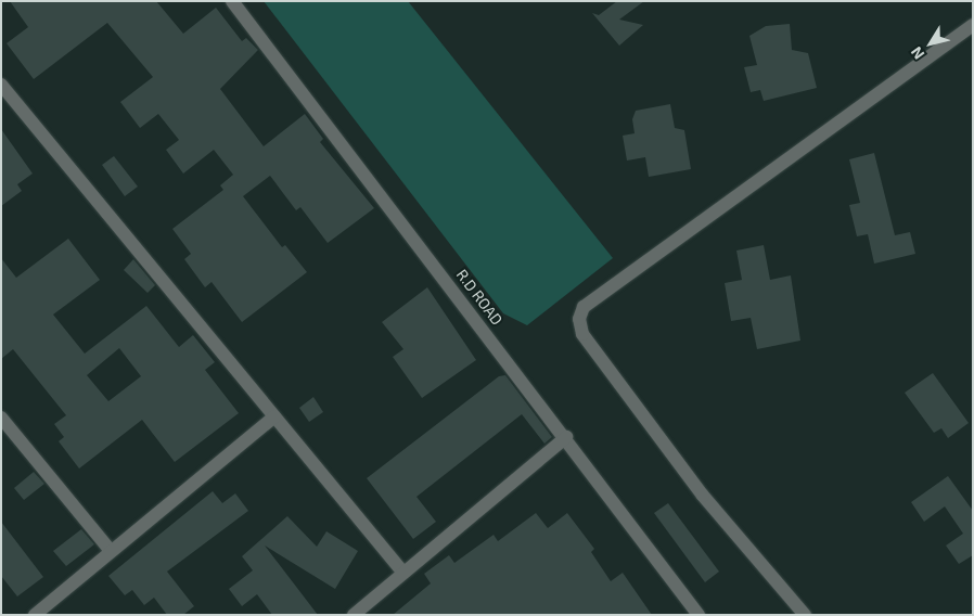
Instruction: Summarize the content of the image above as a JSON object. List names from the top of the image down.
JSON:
{
  "streets": {
    "street": ["R.D ROAD"]
  },
  "north": "bottom left"
}
